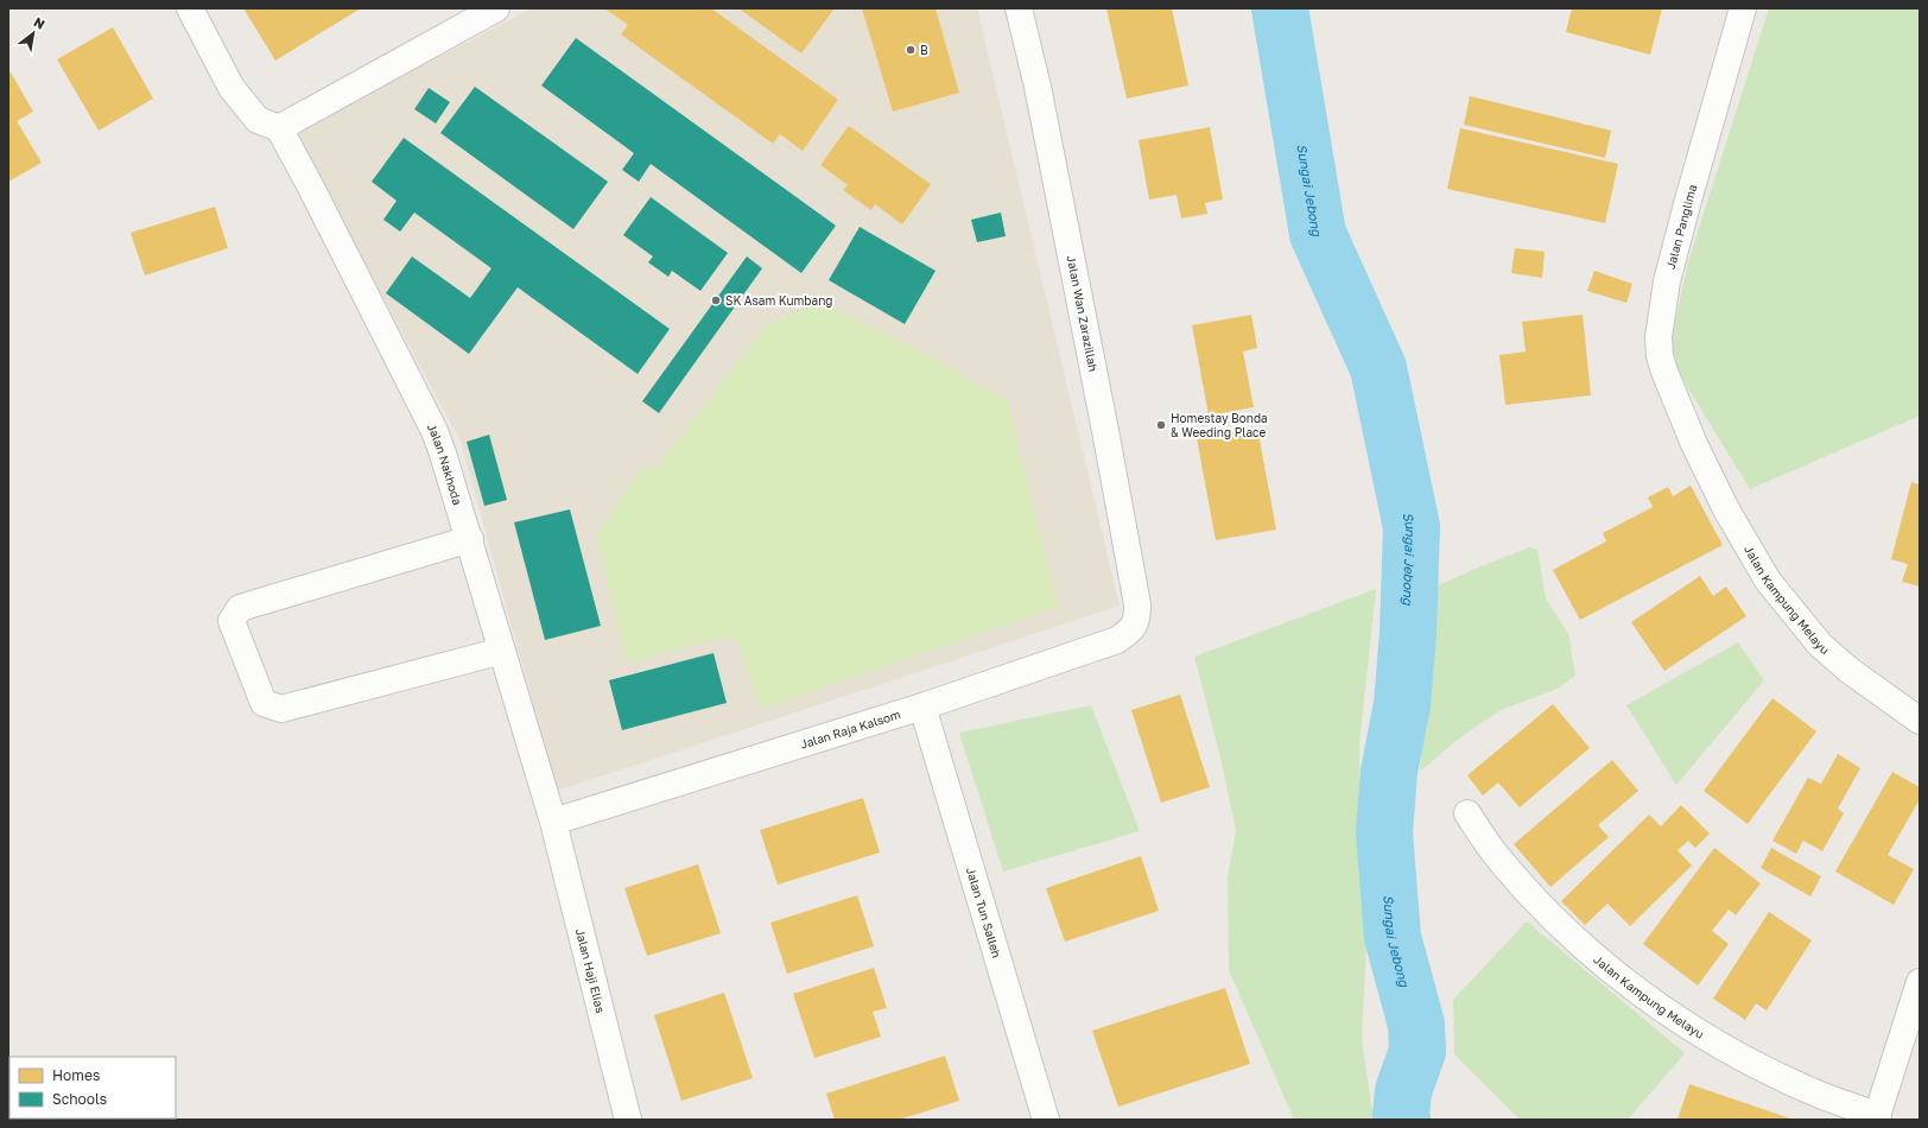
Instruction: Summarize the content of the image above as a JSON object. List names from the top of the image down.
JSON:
{
  "streets": {
    "street": [
      "Jalan Panglima",
      "Jalan Wan Zarazillah",
      "Jalan Nakhoda",
      "Jalan Kampung Melayu",
      "Jalan Raja Kalsom",
      "Jalan Tun Salleh",
      "Jalan Haji Elias"
    ]
  },
  "crossings": [
    ["Jalan Panglima", "Jalan Kampung Melayu"],
    ["Jalan Wan Zarazillah", "Jalan Raja Kalsom"],
    ["Jalan Nakhoda", "Jalan Raja Kalsom"],
    ["Jalan Nakhoda", "Jalan Haji Elias"],
    ["Jalan Raja Kalsom", "Jalan Tun Salleh"],
    ["Jalan Raja Kalsom", "Jalan Haji Elias"]
  ],
  "water": ["Sungai Jebong"],
  "places": ["B", "SK Asam Kumbang", "Homestay Bonda & Weeding Place"],
  "legend": ["Homes", "Schools"],
  "north": "top right"
}
